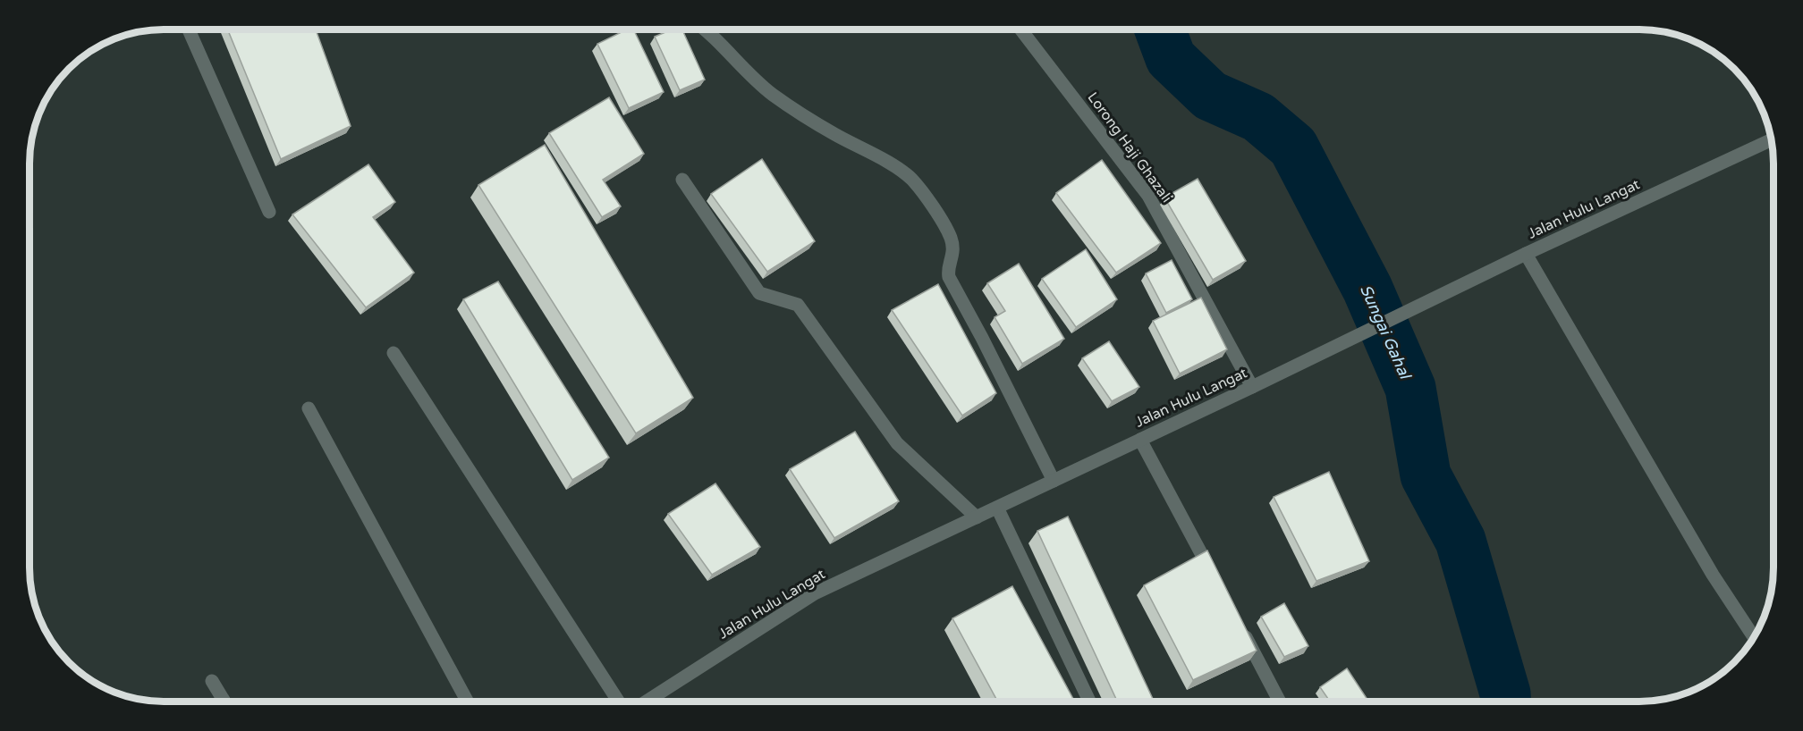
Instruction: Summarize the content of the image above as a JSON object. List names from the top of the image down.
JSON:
{
  "streets": {
    "street": ["Lorong Haji Ghazali", "Jalan Hulu Langat"]
  },
  "crossings": [
    ["Lorong Haji Ghazali", "Jalan Hulu Langat"]
  ],
  "water": ["Sungai Gahal"]
}
